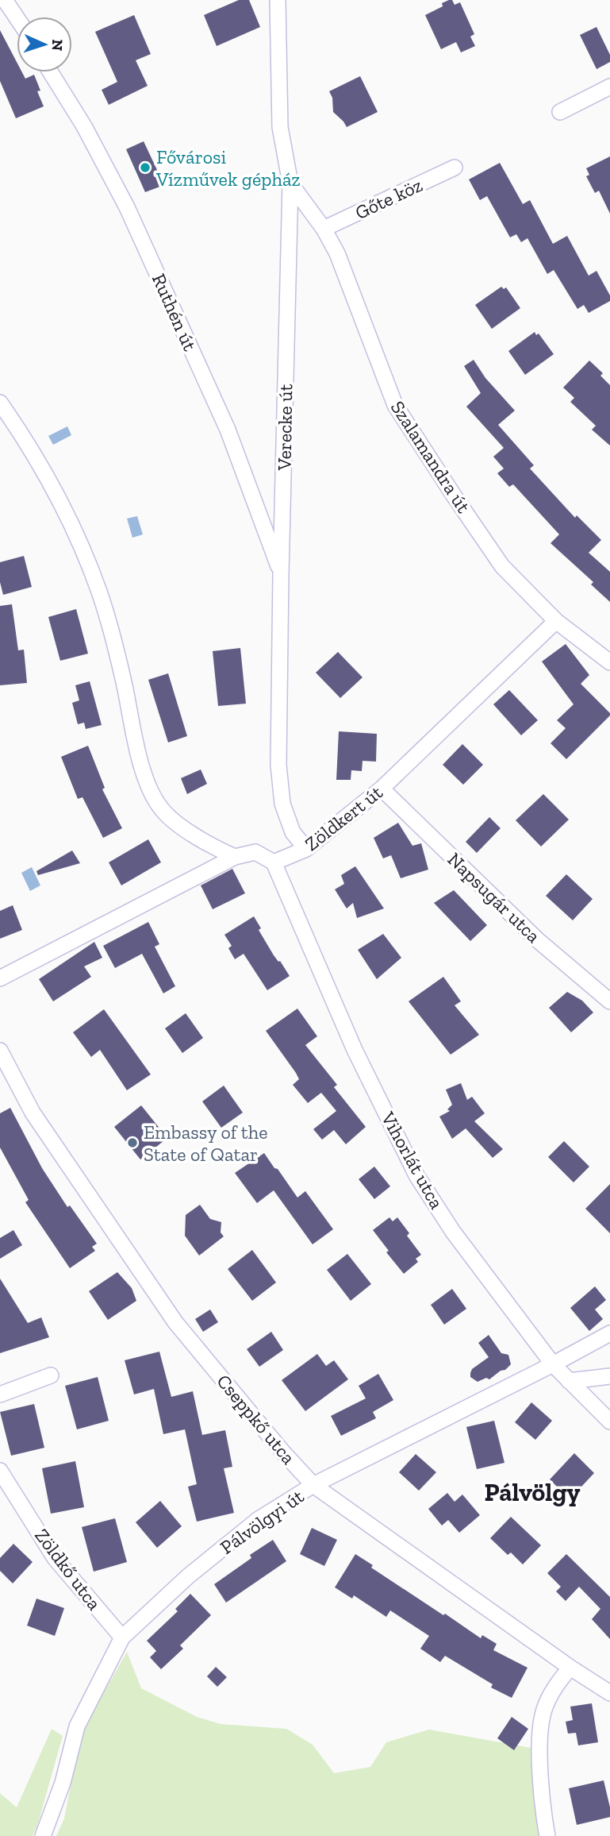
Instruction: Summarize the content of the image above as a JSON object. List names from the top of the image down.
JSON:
{
  "streets": {
    "street": [
      "Gőte köz",
      "Ruthén út",
      "Verecke út",
      "Szalamandra út",
      "Zöldkert út",
      "Napsugár utca",
      "Vihorlát utca",
      "Cseppkő utca",
      "Pálvölgyi út",
      "Zöldkő utca"
    ]
  },
  "crossings": [
    ["Gőte köz", "Szalamandra út"],
    ["Ruthén út", "Verecke út"],
    ["Verecke út", "Szalamandra út"],
    ["Verecke út", "Zöldkert út"],
    ["Szalamandra út", "Zöldkert út"],
    ["Zöldkert út", "Napsugár utca"],
    ["Zöldkert út", "Vihorlát utca"],
    ["Vihorlát utca", "Pálvölgyi út"],
    ["Cseppkő utca", "Pálvölgyi út"],
    ["Pálvölgyi út", "Zöldkő utca"]
  ],
  "districts": ["Pálvölgy"],
  "places": ["Fővárosi Vízművek gépház", "Embassy of the State of Qatar"],
  "north": "right"
}
